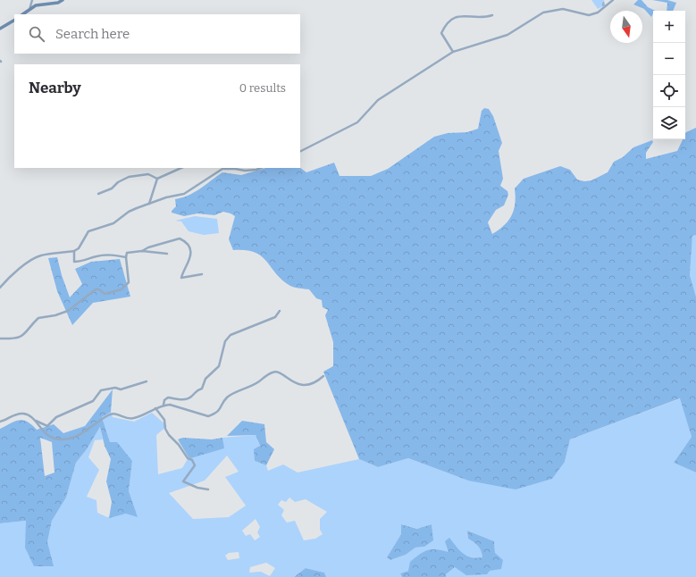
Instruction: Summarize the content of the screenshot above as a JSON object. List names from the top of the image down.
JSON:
{
  "north": "bottom",
  "page": {
    "map_buttons": ["+", "−"],
    "search": "Search here",
    "heading": ["Nearby", "0 results"]
  }
}
